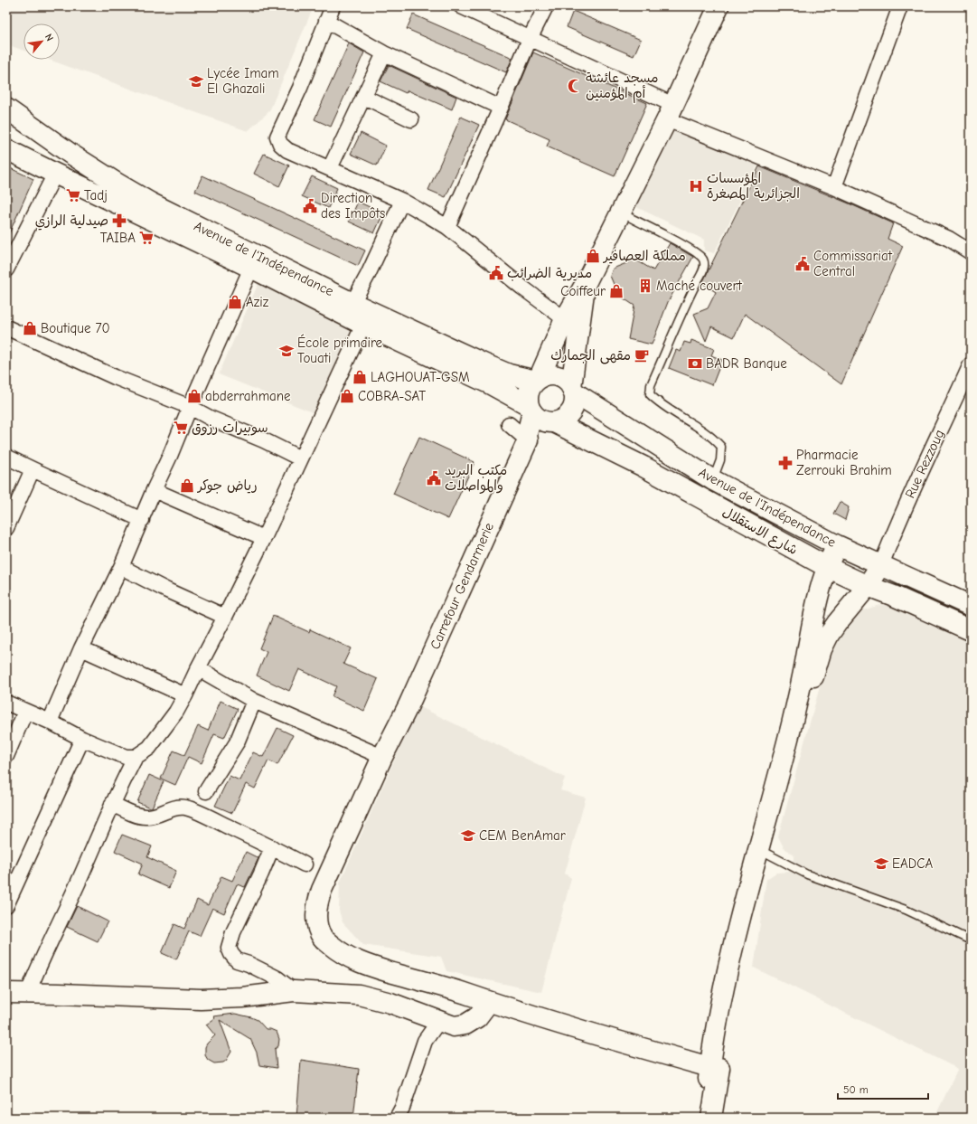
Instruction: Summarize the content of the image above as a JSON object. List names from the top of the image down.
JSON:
{
  "streets": {
    "main road": ["Avenue de l'Indépendance", "شارع الاستقلال", "Carrefour Gendarmerie"],
    "street": ["Rue Rezzoug"]
  },
  "crossings": [
    ["Avenue de l'Indépendance", "Rue Rezzoug"],
    ["Avenue de l'Indépendance", "شارع الاستقلال"]
  ],
  "places": {
    "school or university": [
      "Lycée Imam El Ghazali",
      "École primaire Touati",
      "CEM BenAmar",
      "EADCA"
    ],
    "mosque": ["مسجد عائشة أم المؤمنين"],
    "hospital": ["المؤسسات الجزائرية المصغرة"],
    "supermarket": ["Tadj", "TAIBA", "سوبيرات رزوق"],
    "public building": [
      "Direction des Impôts",
      "Commissariat Central",
      "مديرية الضرائب",
      "مكتب البريد والمواصلات"
    ],
    "pharmacy": ["صيدلية الرازي", "Pharmacie Zerrouki Brahim"],
    "shop": [
      "مملكة العصافير",
      "Coiffeur",
      "Aziz",
      "Boutique 70",
      "LAGHOUAT-GSM",
      "abderrahmane",
      "COBRA-SAT",
      "رياض جوكر"
    ],
    "building": ["Maché couvert"],
    "cafe": ["مقهى الجمارك"],
    "bank": ["BADR Banque"]
  },
  "scale_bar": "50 m",
  "north": "top right"
}
